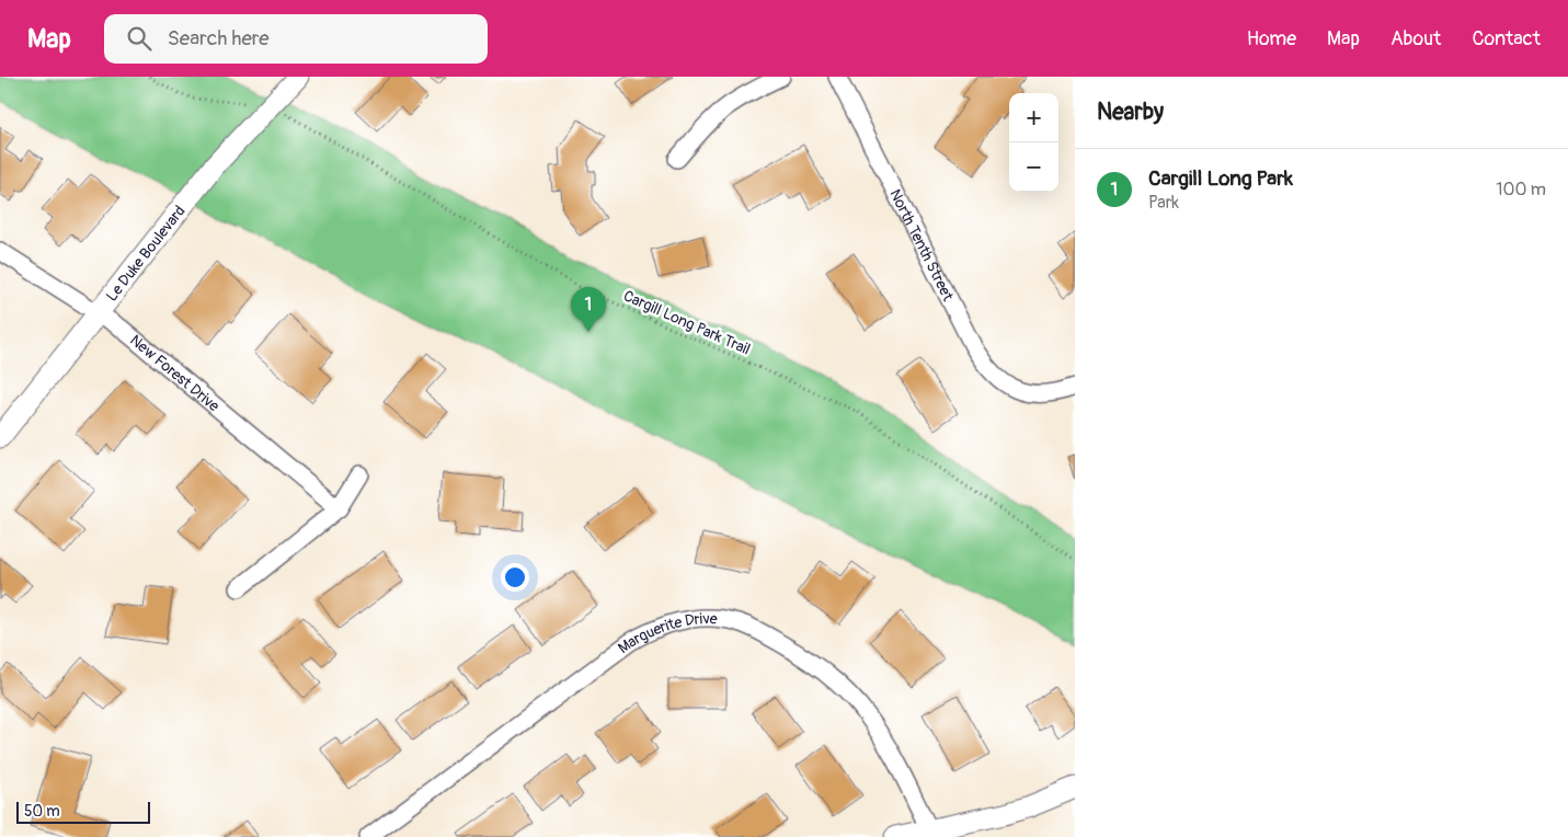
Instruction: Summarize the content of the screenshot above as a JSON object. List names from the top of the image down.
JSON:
{
  "streets": {
    "street": [
      "North Tenth Street",
      "Le Duke Boulevard",
      "New Forest Drive",
      "Marguerite Drive"
    ],
    "path": ["Cargill Long Park Trail"]
  },
  "crossings": [
    ["Le Duke Boulevard", "New Forest Drive"]
  ],
  "scale_bar": "50 m",
  "page": {
    "header": "Map",
    "search": "Search here",
    "nav": [
      "Home",
      "Map",
      "About",
      "Contact"
    ],
    "heading": "Nearby",
    "map_buttons": ["+", "−"],
    "list": [
      {
        "mark": "1",
        "name": "Cargill Long Park",
        "note": "Park",
        "value": "100 m"
      }
    ],
    "pins": "1",
    "scale": "50 m"
  }
}
